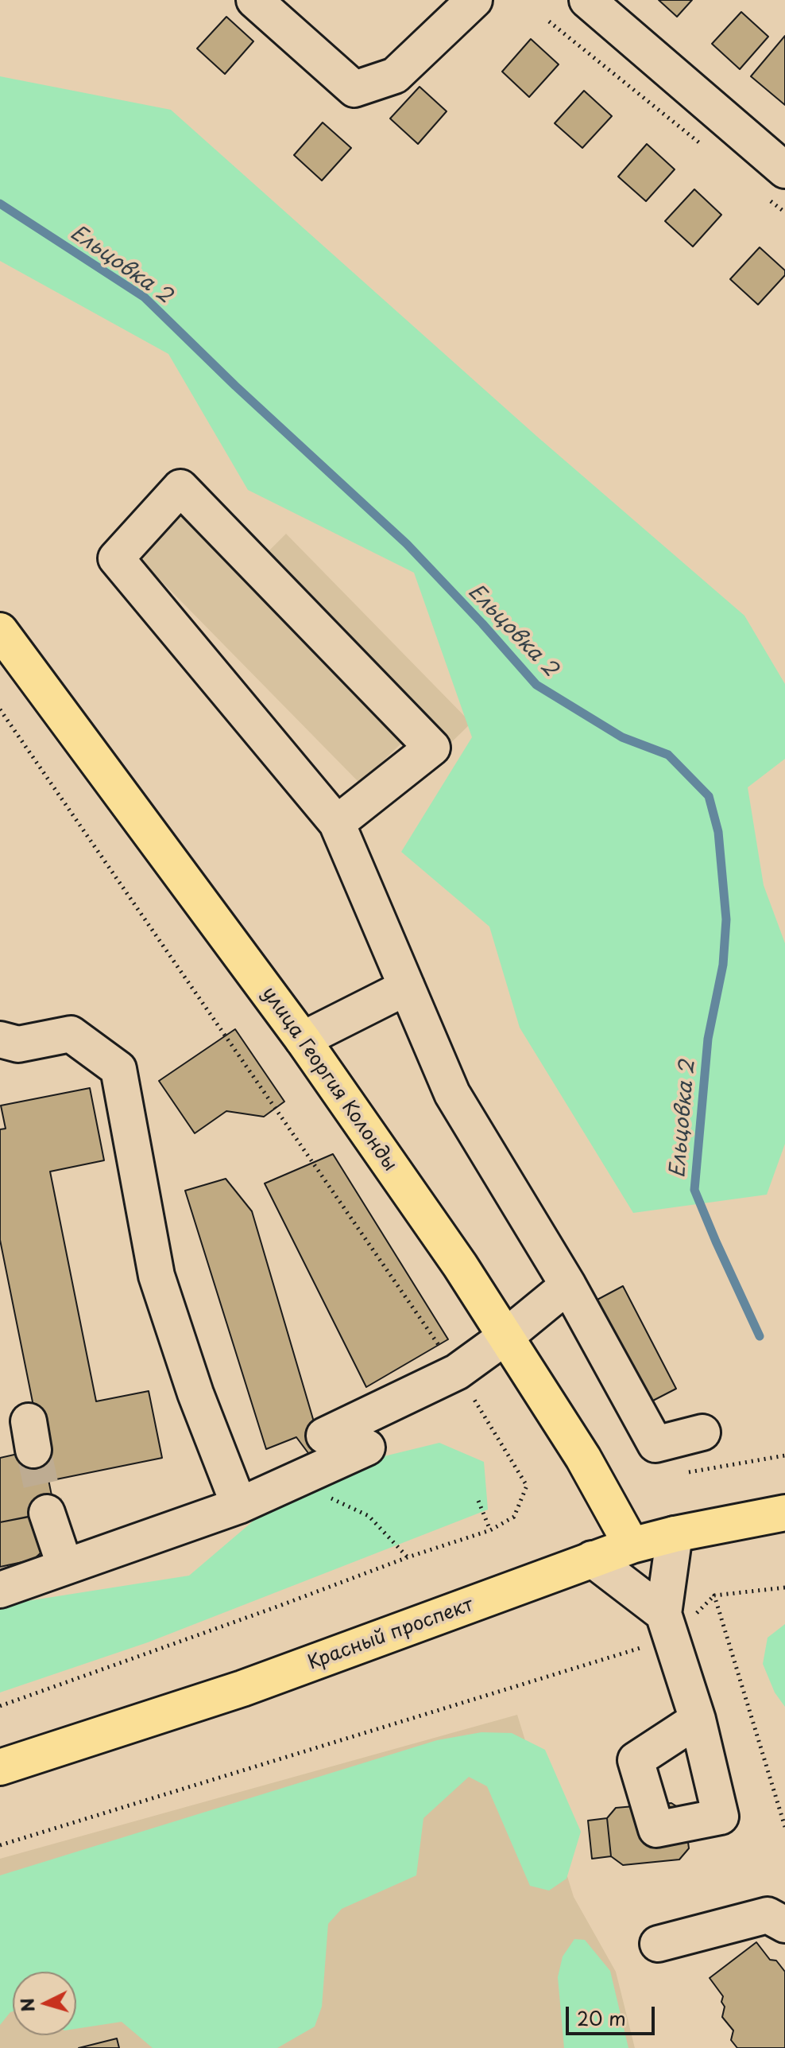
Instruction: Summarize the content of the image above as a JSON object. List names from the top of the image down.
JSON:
{
  "streets": {
    "main road": ["улица Георгия Колонды", "Красный проспект"]
  },
  "crossings": [
    ["улица Георгия Колонды", "Красный проспект"]
  ],
  "water": ["Ельцовка 2"],
  "scale_bar": "20 m",
  "north": "left"
}
